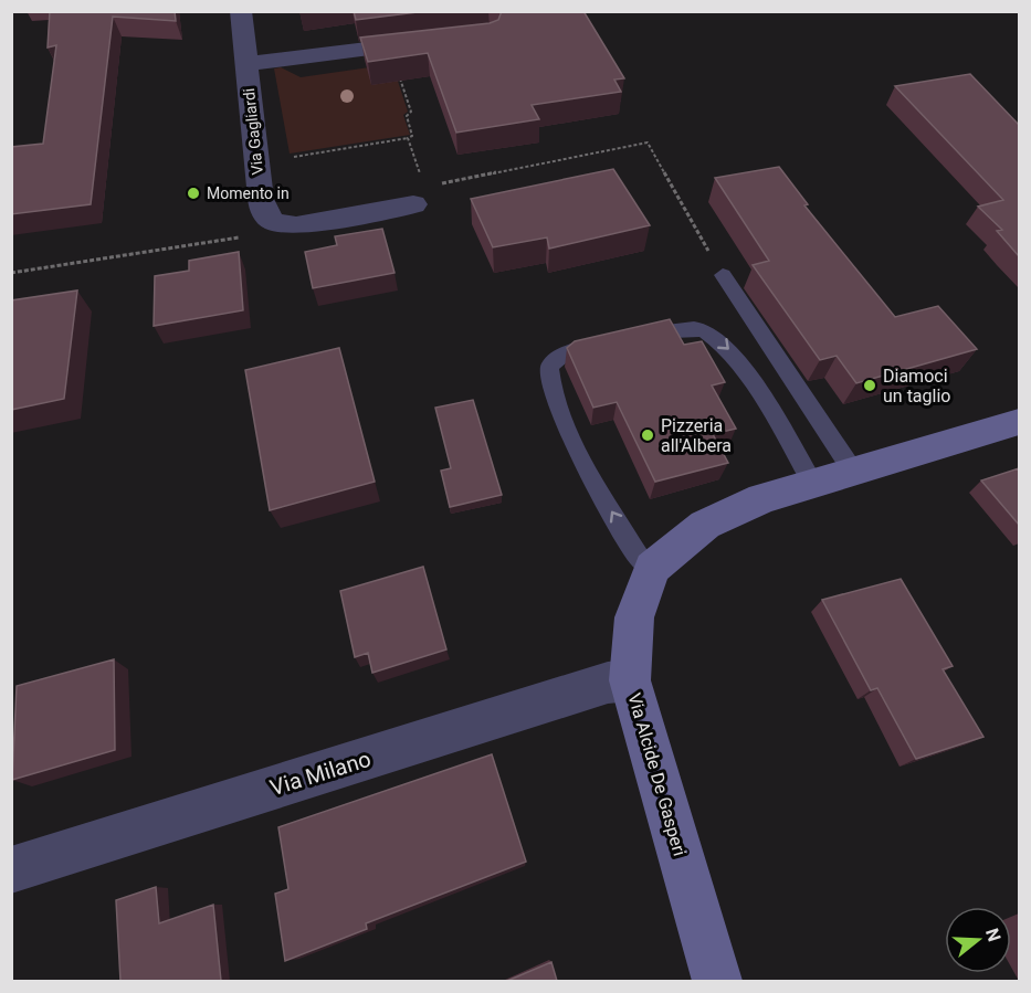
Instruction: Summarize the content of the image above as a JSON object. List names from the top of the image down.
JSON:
{
  "streets": {
    "street": ["Via Gagliardi", "Via Milano", "Via Alcide De Gasperi"]
  },
  "crossings": [
    ["Via Milano", "Via Alcide De Gasperi"]
  ],
  "places": ["Momento in", "Diamoci un taglio", "Pizzeria all'Albera"],
  "north": "right"
}
